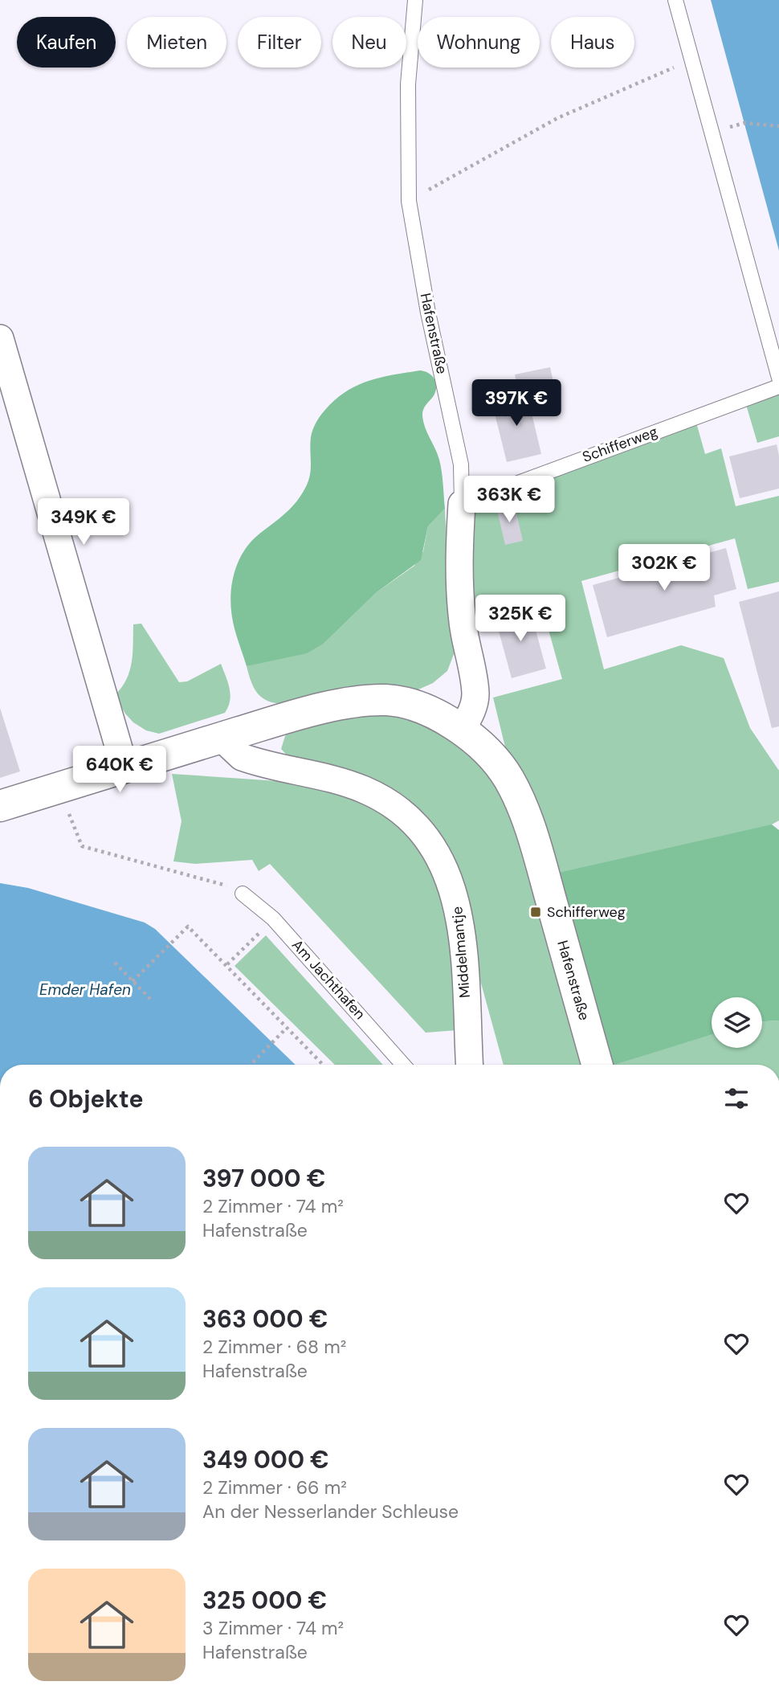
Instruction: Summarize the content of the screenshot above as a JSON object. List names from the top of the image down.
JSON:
{
  "streets": {
    "street": ["Hafenstraße", "Middelmantje"],
    "lane": ["Schifferweg", "Am Jachthafen"]
  },
  "crossings": [
    ["Hafenstraße", "Schifferweg"],
    ["Hafenstraße", "Middelmantje"]
  ],
  "water": ["Emder Hafen"],
  "places": {
    "transit": ["Schifferweg"]
  },
  "page": {
    "chip": [
      "Kaufen",
      "Mieten",
      "Filter",
      "Neu",
      "Wohnung",
      "Haus"
    ],
    "price": [
      "397K €",
      "363K €",
      "349K €",
      "302K €",
      "325K €",
      "640K €"
    ],
    "heading": "6 Objekte",
    "list": [
      {
        "name": "397 000 €",
        "note": "2 Zimmer · 74 m² · Hafenstraße"
      },
      {
        "name": "363 000 €",
        "note": "2 Zimmer · 68 m² · Hafenstraße"
      },
      {
        "name": "349 000 €",
        "note": "2 Zimmer · 66 m² · An der Nesserlander Schleuse"
      },
      {
        "name": "325 000 €",
        "note": "3 Zimmer · 74 m² · Hafenstraße"
      }
    ]
  }
}
